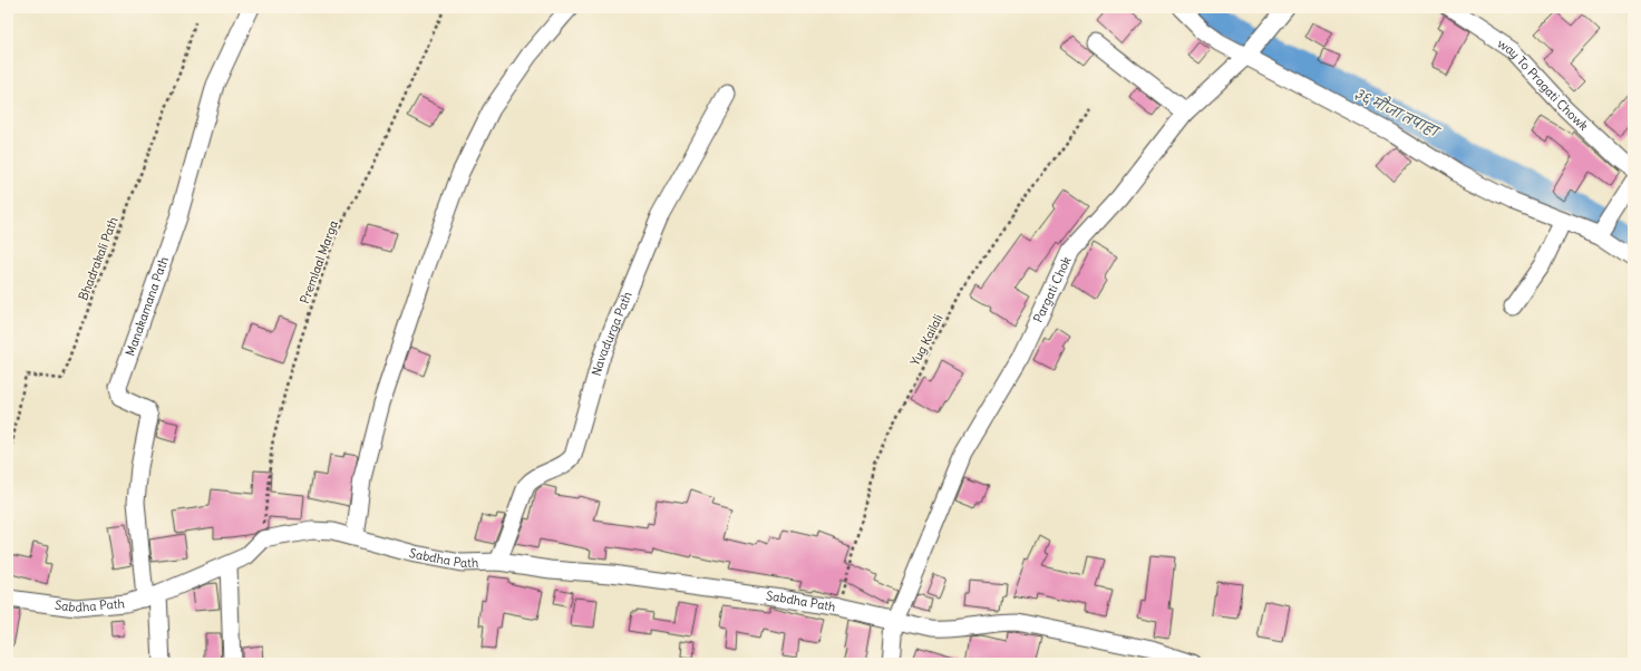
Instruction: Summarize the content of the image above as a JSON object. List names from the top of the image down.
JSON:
{
  "streets": {
    "street": [
      "way To Pragati Chowk",
      "Pargati Chok",
      "Manakamana Path",
      "Navadurga Path",
      "Sabdha Path"
    ],
    "path": ["Bhadrakali Path", "Premlaal Marga", "Yug Kailali"]
  },
  "crossings": [
    ["Premlaal Marga", "Sabdha Path"],
    ["Pargati Chok", "Sabdha Path"],
    ["Manakamana Path", "Sabdha Path"],
    ["Navadurga Path", "Sabdha Path"],
    ["Yug Kailali", "Sabdha Path"]
  ],
  "water": ["३६ मौजा तपाहा"]
}
